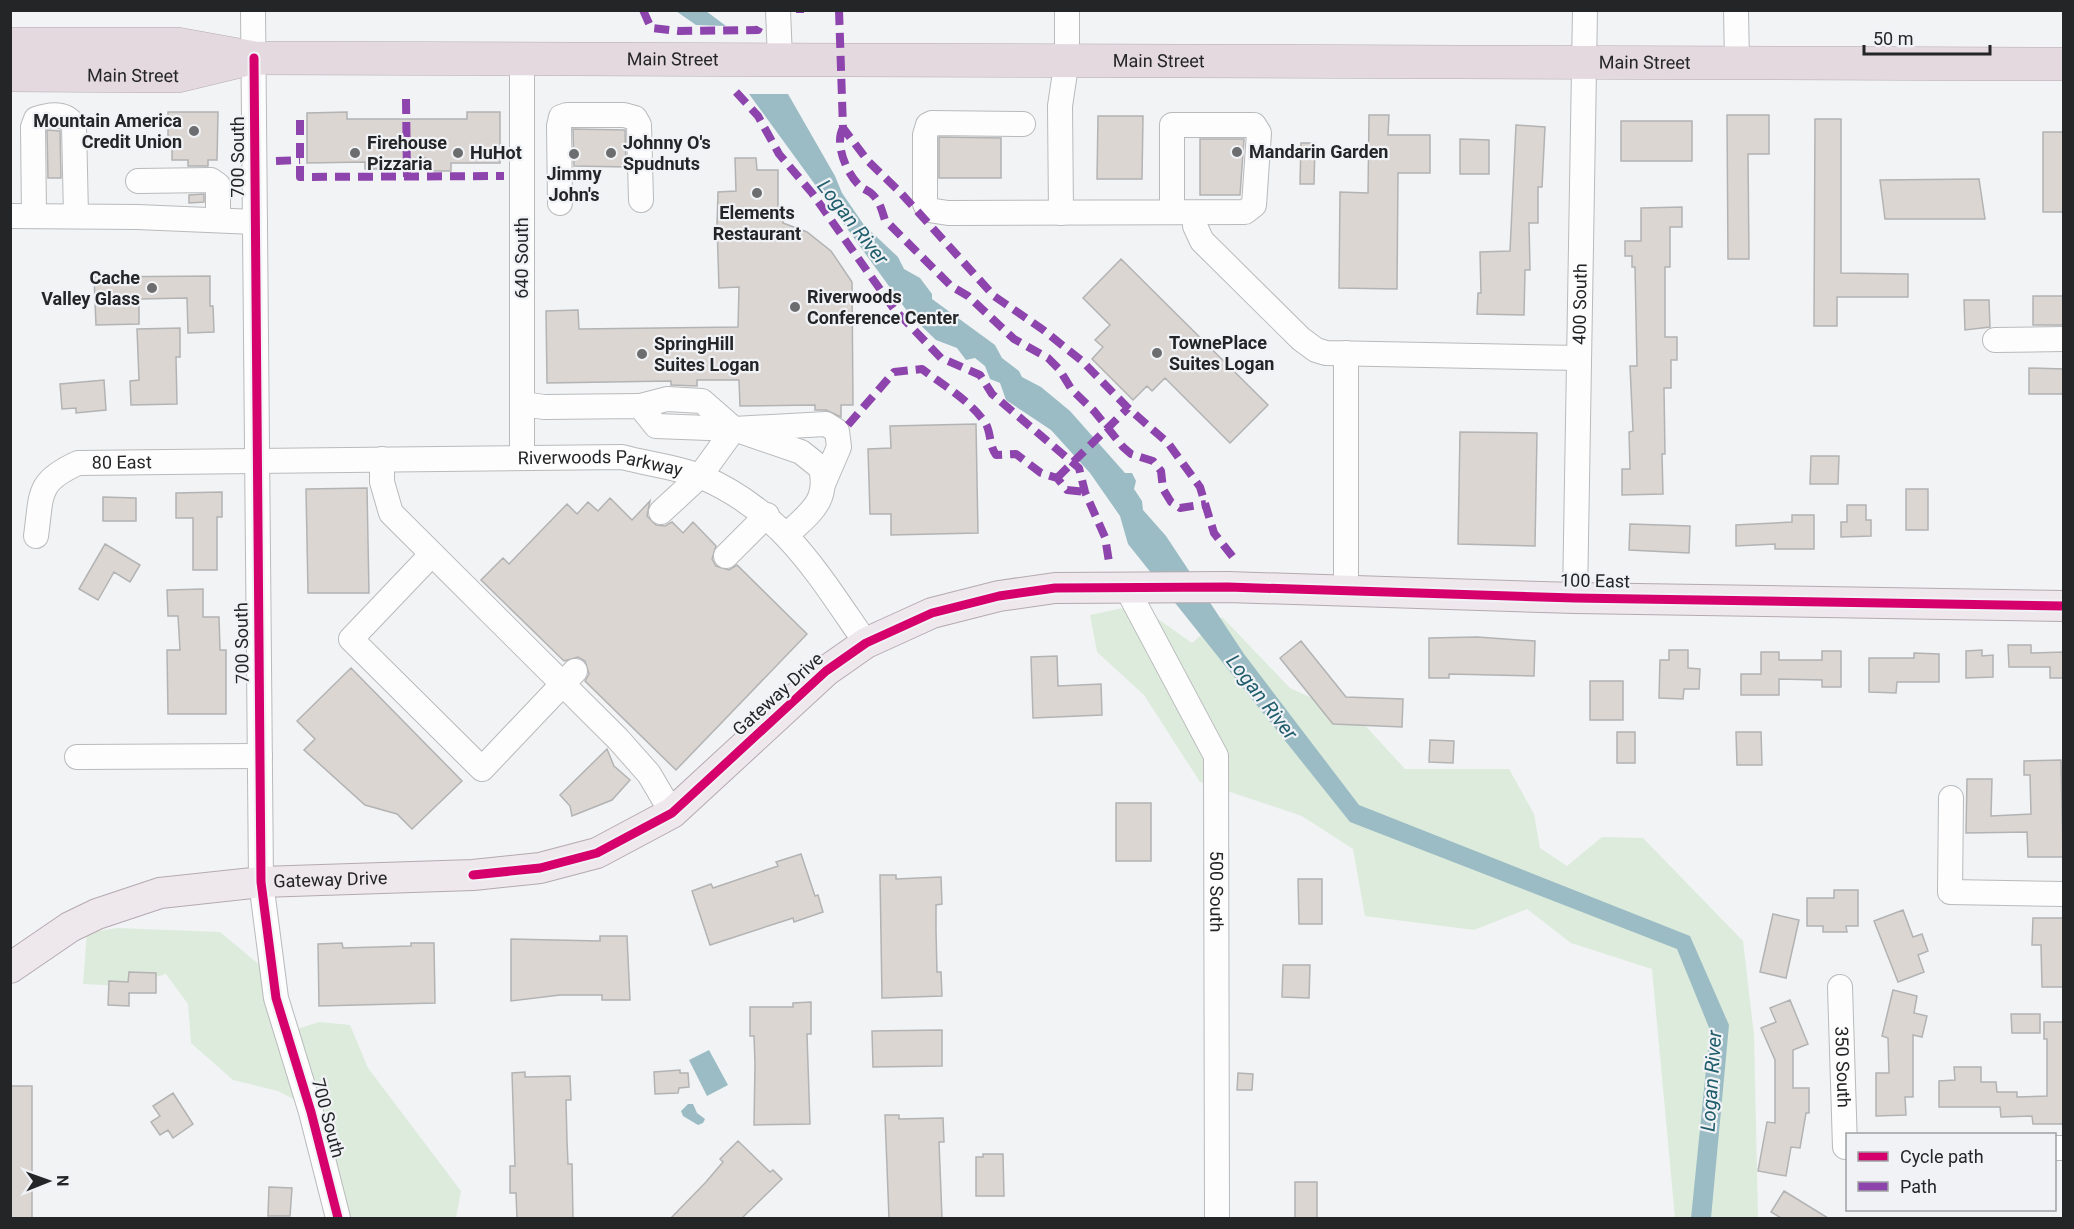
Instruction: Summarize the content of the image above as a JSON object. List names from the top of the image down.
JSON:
{
  "streets": {
    "highway": ["Main Street"],
    "main road": ["100 East", "Gateway Drive"],
    "street": [
      "700 South",
      "640 South",
      "400 South",
      "80 East",
      "Riverwoods Parkway",
      "500 South",
      "350 South"
    ]
  },
  "crossings": [
    ["Main Street", "700 South"],
    ["Main Street", "640 South"],
    ["Main Street", "400 South"],
    ["700 South", "80 East"],
    ["700 South", "Riverwoods Parkway"],
    ["700 South", "Gateway Drive"],
    ["640 South", "Riverwoods Parkway"],
    ["400 South", "100 East"],
    ["80 East", "Riverwoods Parkway"],
    ["Riverwoods Parkway", "Gateway Drive"],
    ["100 East", "Gateway Drive"],
    ["100 East", "500 South"],
    ["Gateway Drive", "500 South"]
  ],
  "water": ["Logan River"],
  "places": [
    "Mountain America Credit Union",
    "Mandarin Garden",
    "Firehouse Pizzaria",
    "HuHot",
    "Johnny O's Spudnuts",
    "Jimmy John's",
    "Elements Restaurant",
    "Cache Valley Glass",
    "Riverwoods Conference Center",
    "TownePlace Suites Logan",
    "SpringHill Suites Logan"
  ],
  "legend": ["Cycle path", "Path"],
  "scale_bar": "50 m",
  "north": "right"
}
